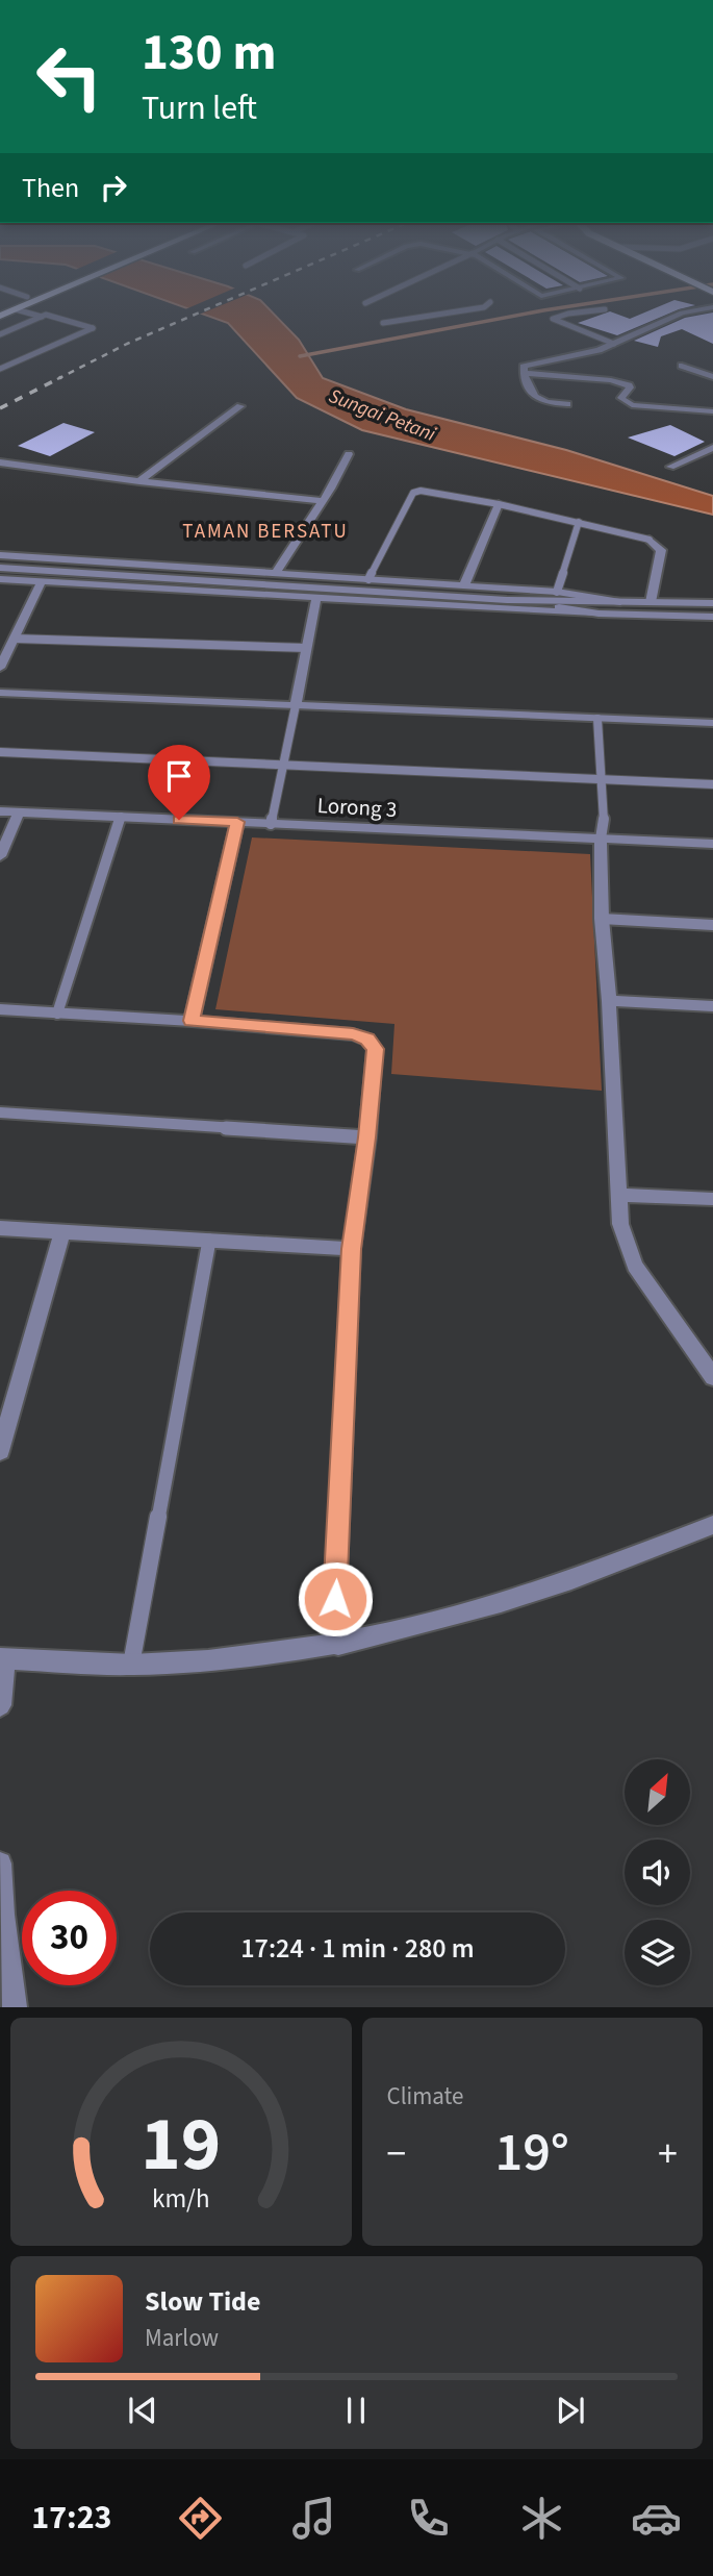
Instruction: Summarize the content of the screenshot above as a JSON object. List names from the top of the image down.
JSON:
{
  "streets": {
    "street": ["Lorong 3"]
  },
  "districts": ["TAMAN BERSATU"],
  "water": ["Sungai Petani"],
  "north": "top right",
  "page": {
    "turn": ["130 m", "Turn left"],
    "then": "Then",
    "limit": "30",
    "trip": "17:24 · 1 min · 280 m",
    "tile": "Climate",
    "heat": ["−", "19°", "+"],
    "song": ["Slow Tide", "Marlow"],
    "tabs": "17:23",
    "gauge": ["19", "km/h"]
  }
}
